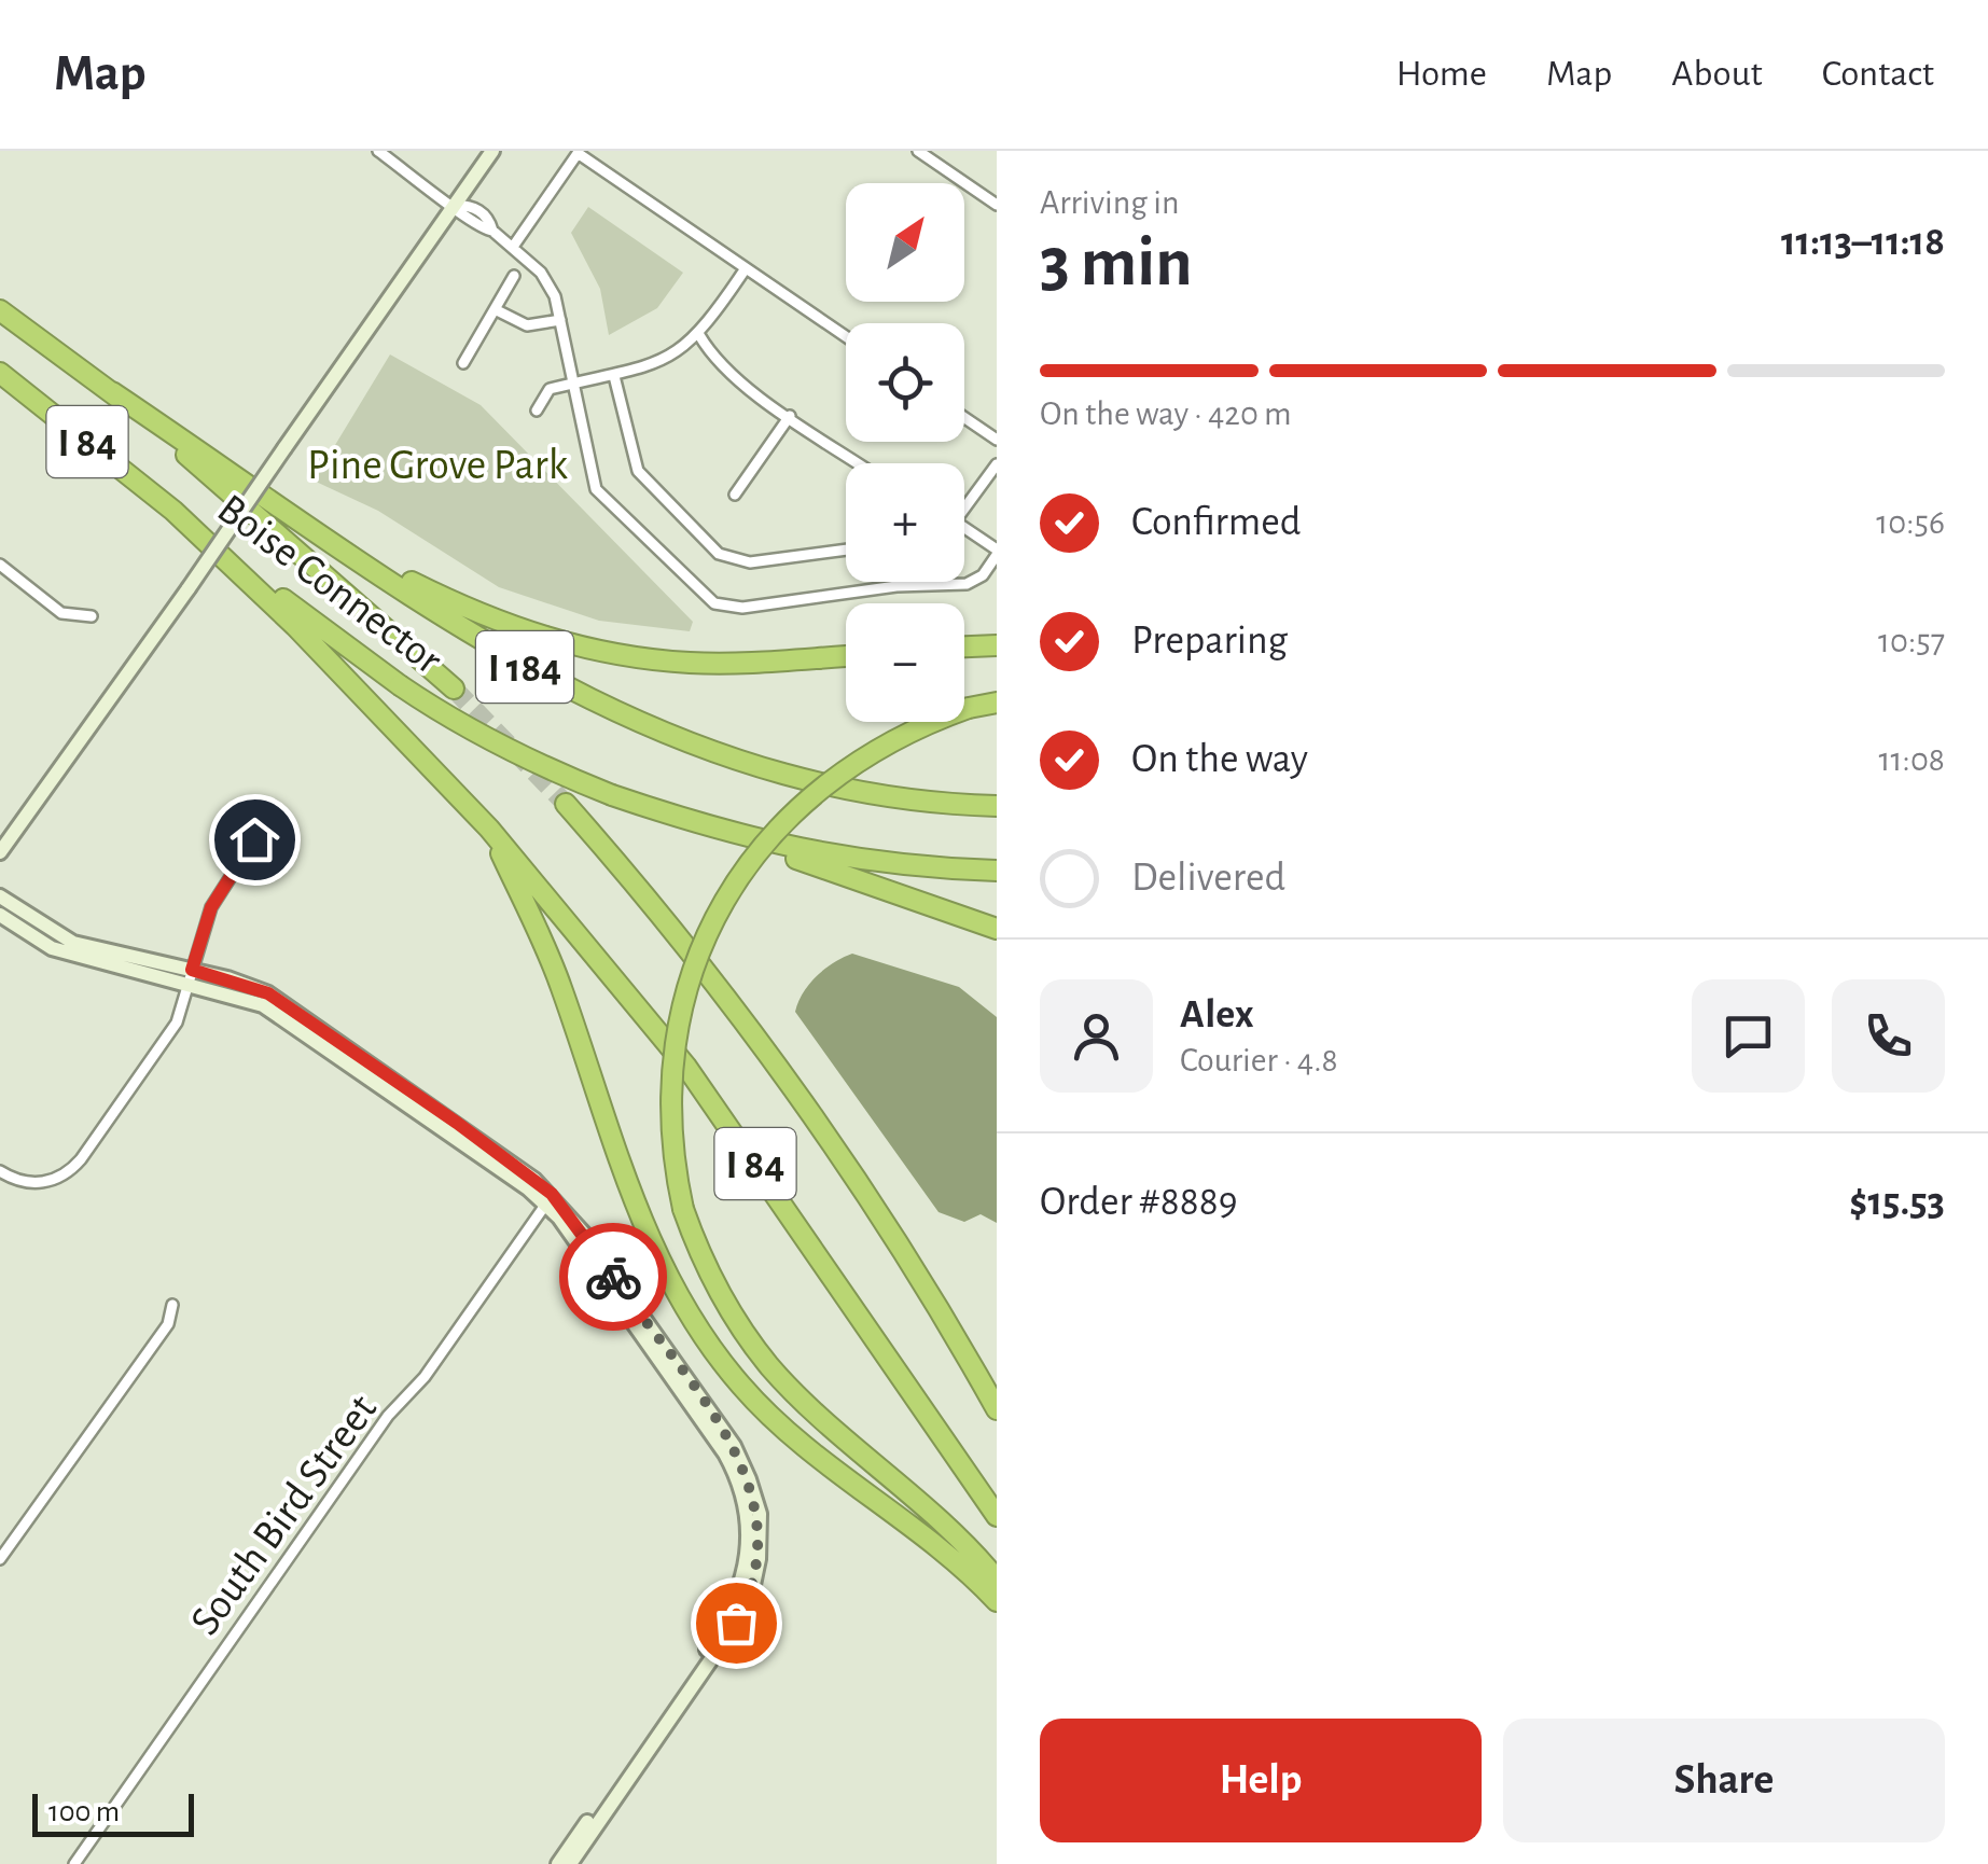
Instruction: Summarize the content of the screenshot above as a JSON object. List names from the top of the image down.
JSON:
{
  "streets": {
    "highway": ["I 84", "Boise Connector", "I 184"],
    "street": ["South Bird Street"]
  },
  "crossings": [
    ["I 84", "Boise Connector"]
  ],
  "parks": ["Pine Grove Park"],
  "scale_bar": "100 m",
  "north": "top right",
  "page": {
    "header": "Map",
    "nav": [
      "Home",
      "Map",
      "About",
      "Contact"
    ],
    "heading": ["3 min", "Arriving in", "11:13–11:18"],
    "panel": [
      "Alex",
      "Courier · 4.8",
      "Order #8889",
      "$15.53"
    ],
    "map_buttons": ["+", "−"],
    "bar": "On the way · 420 m",
    "list": [
      ["Confirmed", "10:56"],
      ["Preparing", "10:57"],
      ["On the way", "11:08"],
      "Delivered"
    ],
    "buttons": ["Help", "Share"],
    "scale": "100 m"
  }
}
